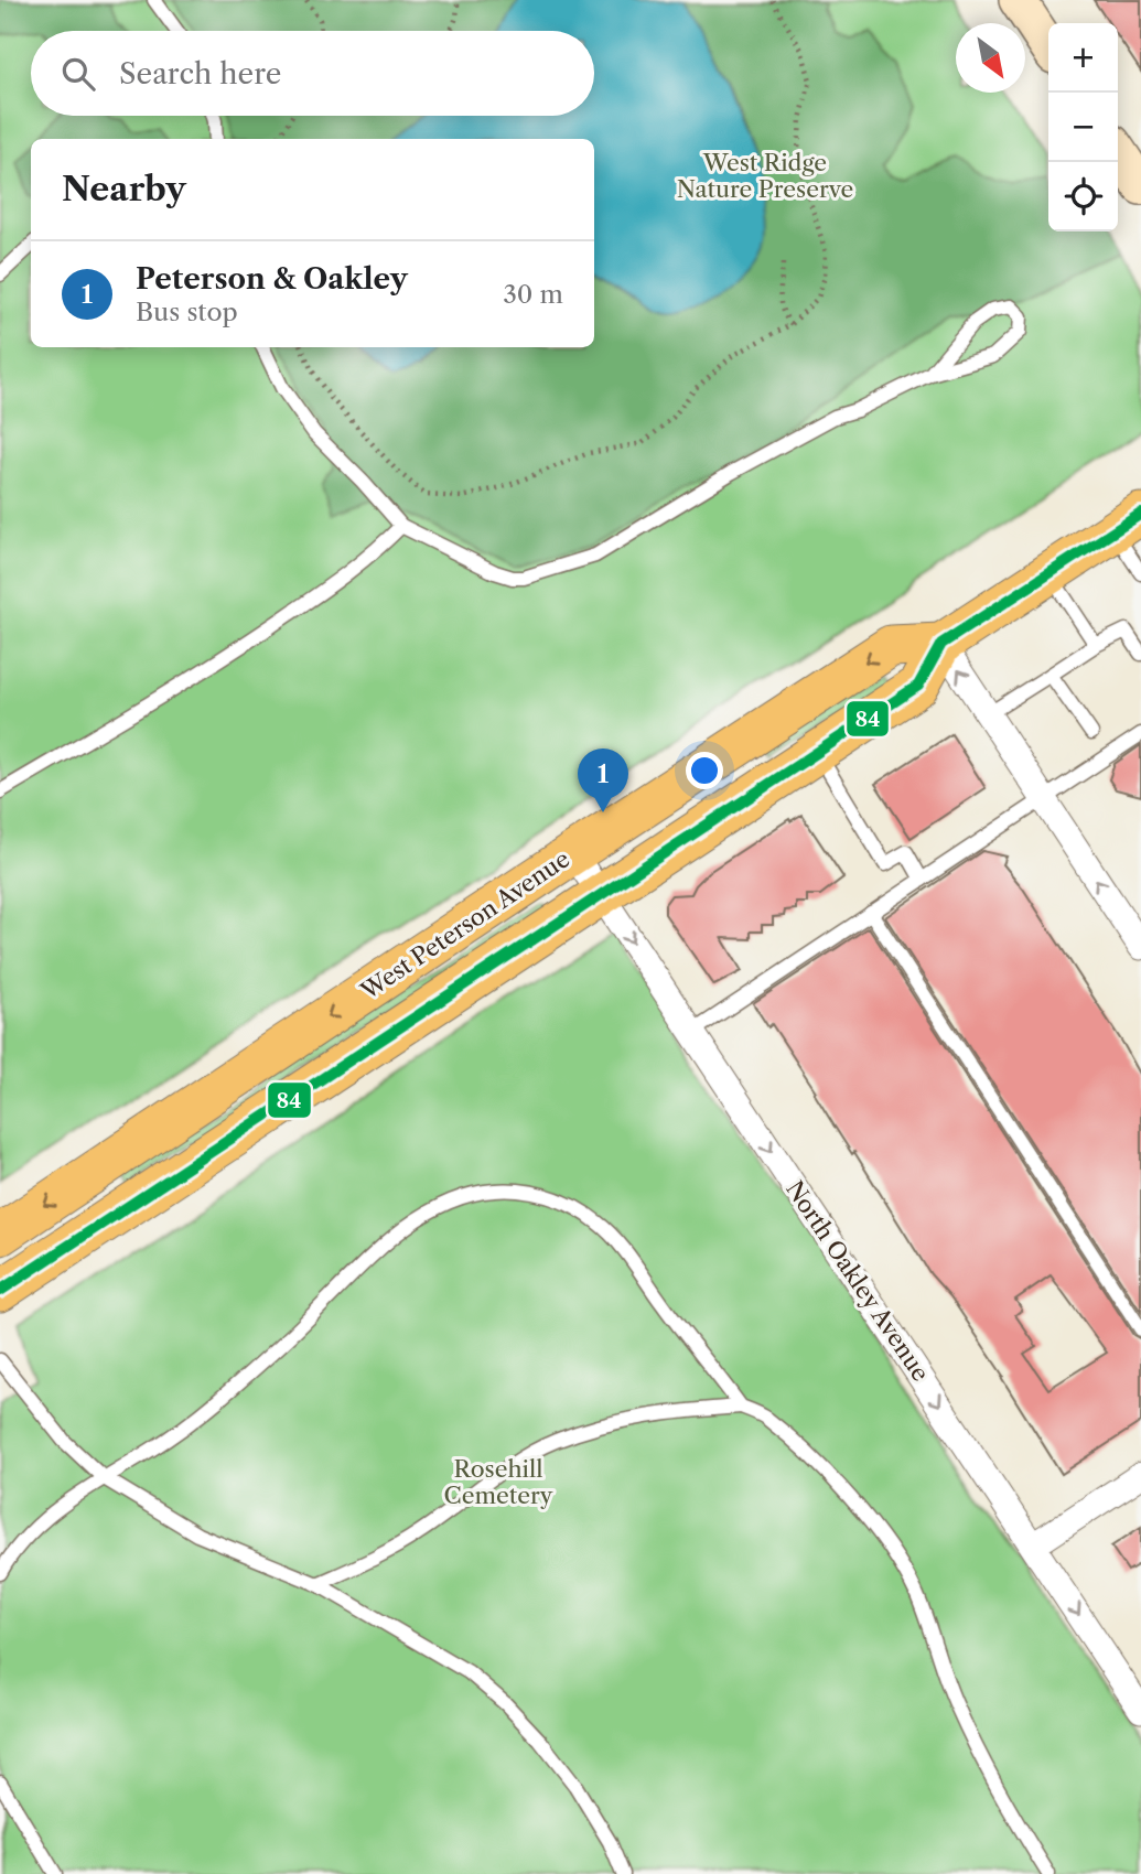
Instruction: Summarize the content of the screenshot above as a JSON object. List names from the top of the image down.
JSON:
{
  "streets": {
    "main road": ["West Peterson Avenue"],
    "street": ["North Oakley Avenue"]
  },
  "crossings": [
    ["West Peterson Avenue", "North Oakley Avenue"]
  ],
  "one_way": ["North Oakley Avenue"],
  "parks": ["West Ridge Nature Preserve", "Rosehill Cemetery"],
  "lines": ["transit line 84"],
  "north": "bottom right",
  "page": {
    "map_buttons": ["+", "−"],
    "search": "Search here",
    "heading": "Nearby",
    "list": [
      {
        "mark": "1",
        "name": "Peterson & Oakley",
        "note": "Bus stop",
        "value": "30 m"
      }
    ],
    "pins": "1"
  }
}
